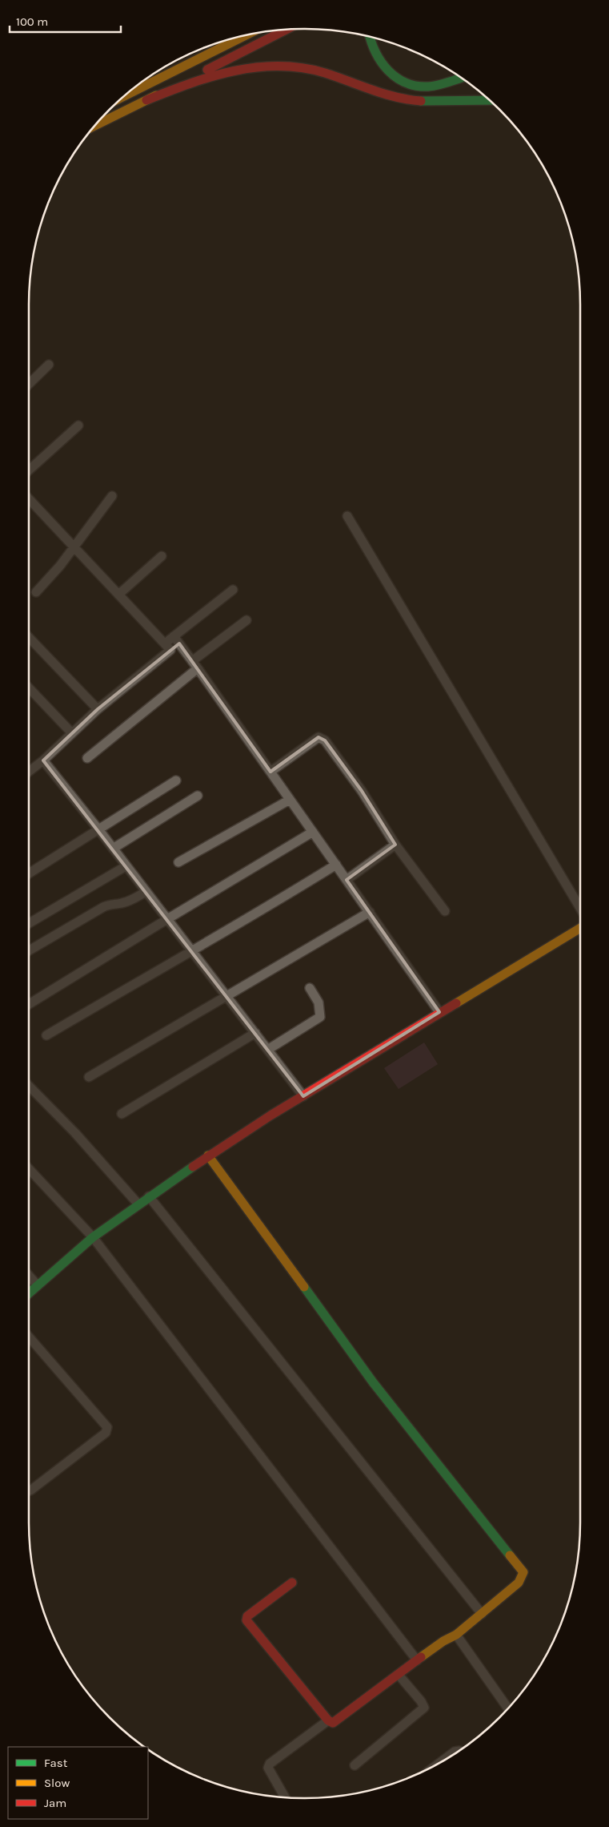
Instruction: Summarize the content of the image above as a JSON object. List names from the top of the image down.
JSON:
{
  "legend": ["Fast", "Slow", "Jam"],
  "scale_bar": "100 m"
}
